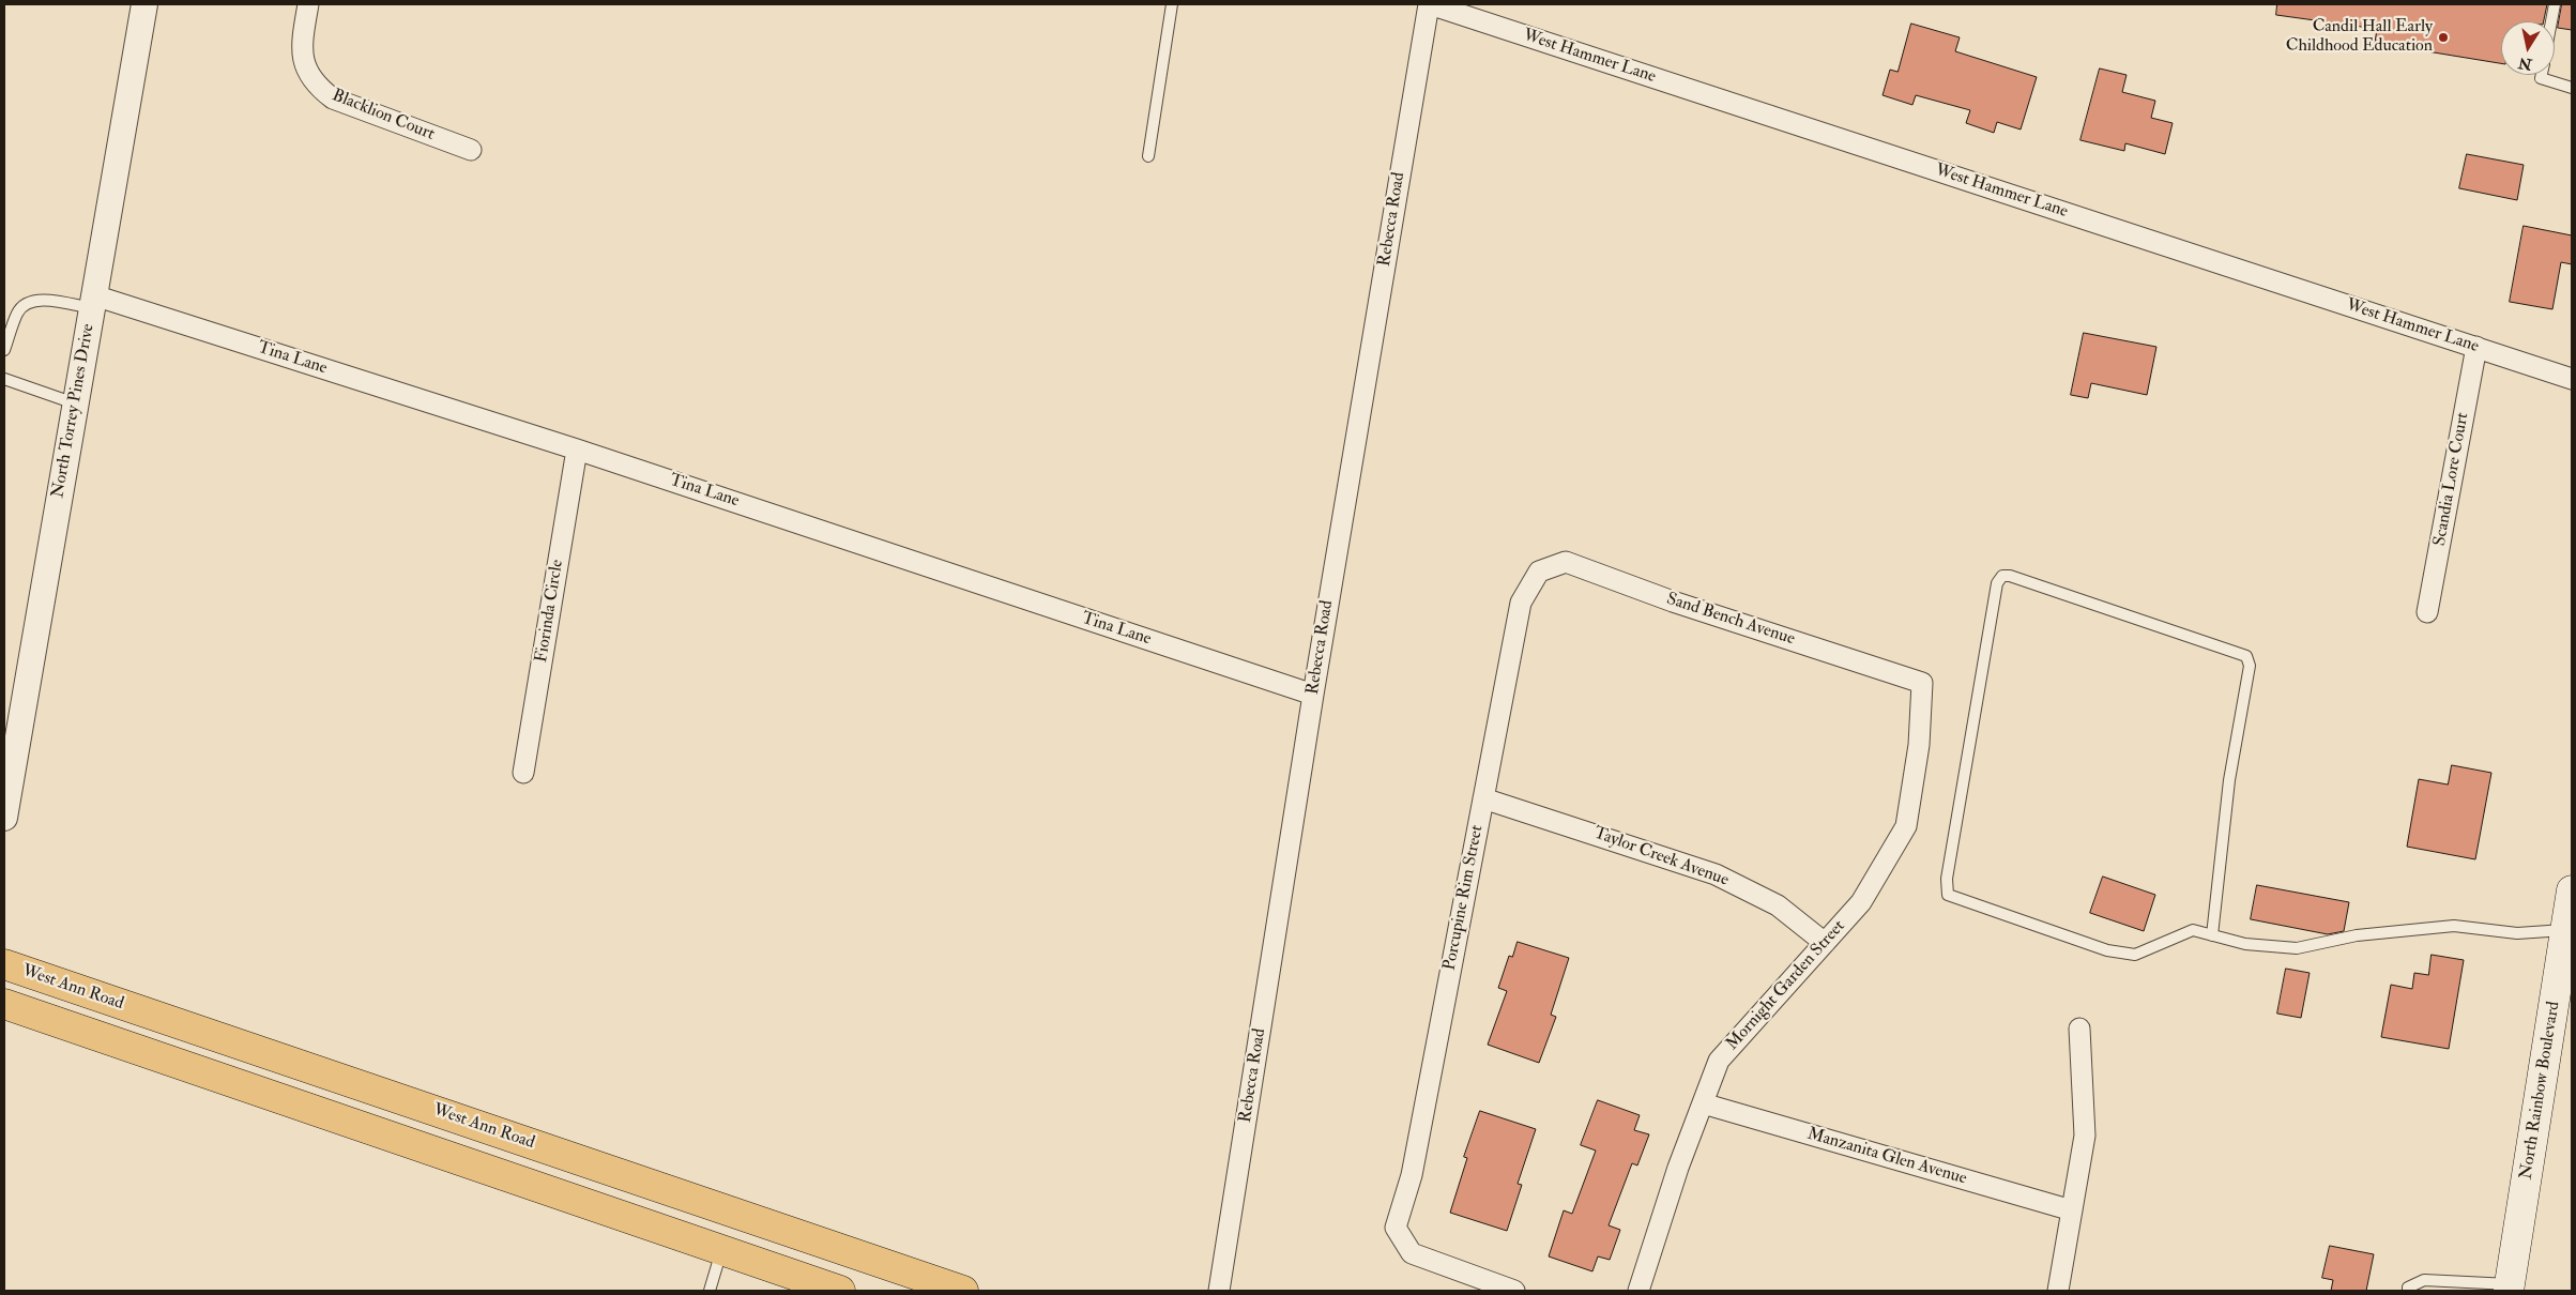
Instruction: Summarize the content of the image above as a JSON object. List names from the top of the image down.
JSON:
{
  "streets": {
    "main road": ["West Ann Road", "North Rainbow Boulevard"],
    "street": [
      "West Hammer Lane",
      "Blacklion Court",
      "Rebecca Road",
      "Tina Lane",
      "North Torrey Pines Drive",
      "Scandia Lore Court",
      "Fiorinda Circle",
      "Sand Bench Avenue",
      "Taylor Creek Avenue",
      "Porcupine Rim Street",
      "Mornight Garden Street",
      "Manzanita Glen Avenue"
    ]
  },
  "crossings": [
    ["West Hammer Lane", "Rebecca Road"],
    ["West Hammer Lane", "Scandia Lore Court"],
    ["Rebecca Road", "Tina Lane"],
    ["Tina Lane", "North Torrey Pines Drive"],
    ["Tina Lane", "Fiorinda Circle"],
    ["Sand Bench Avenue", "Porcupine Rim Street"],
    ["Sand Bench Avenue", "Mornight Garden Street"],
    ["Taylor Creek Avenue", "Porcupine Rim Street"],
    ["Taylor Creek Avenue", "Mornight Garden Street"],
    ["Mornight Garden Street", "Manzanita Glen Avenue"]
  ],
  "places": ["Candil Hall Early Childhood Education"],
  "north": "bottom"
}
